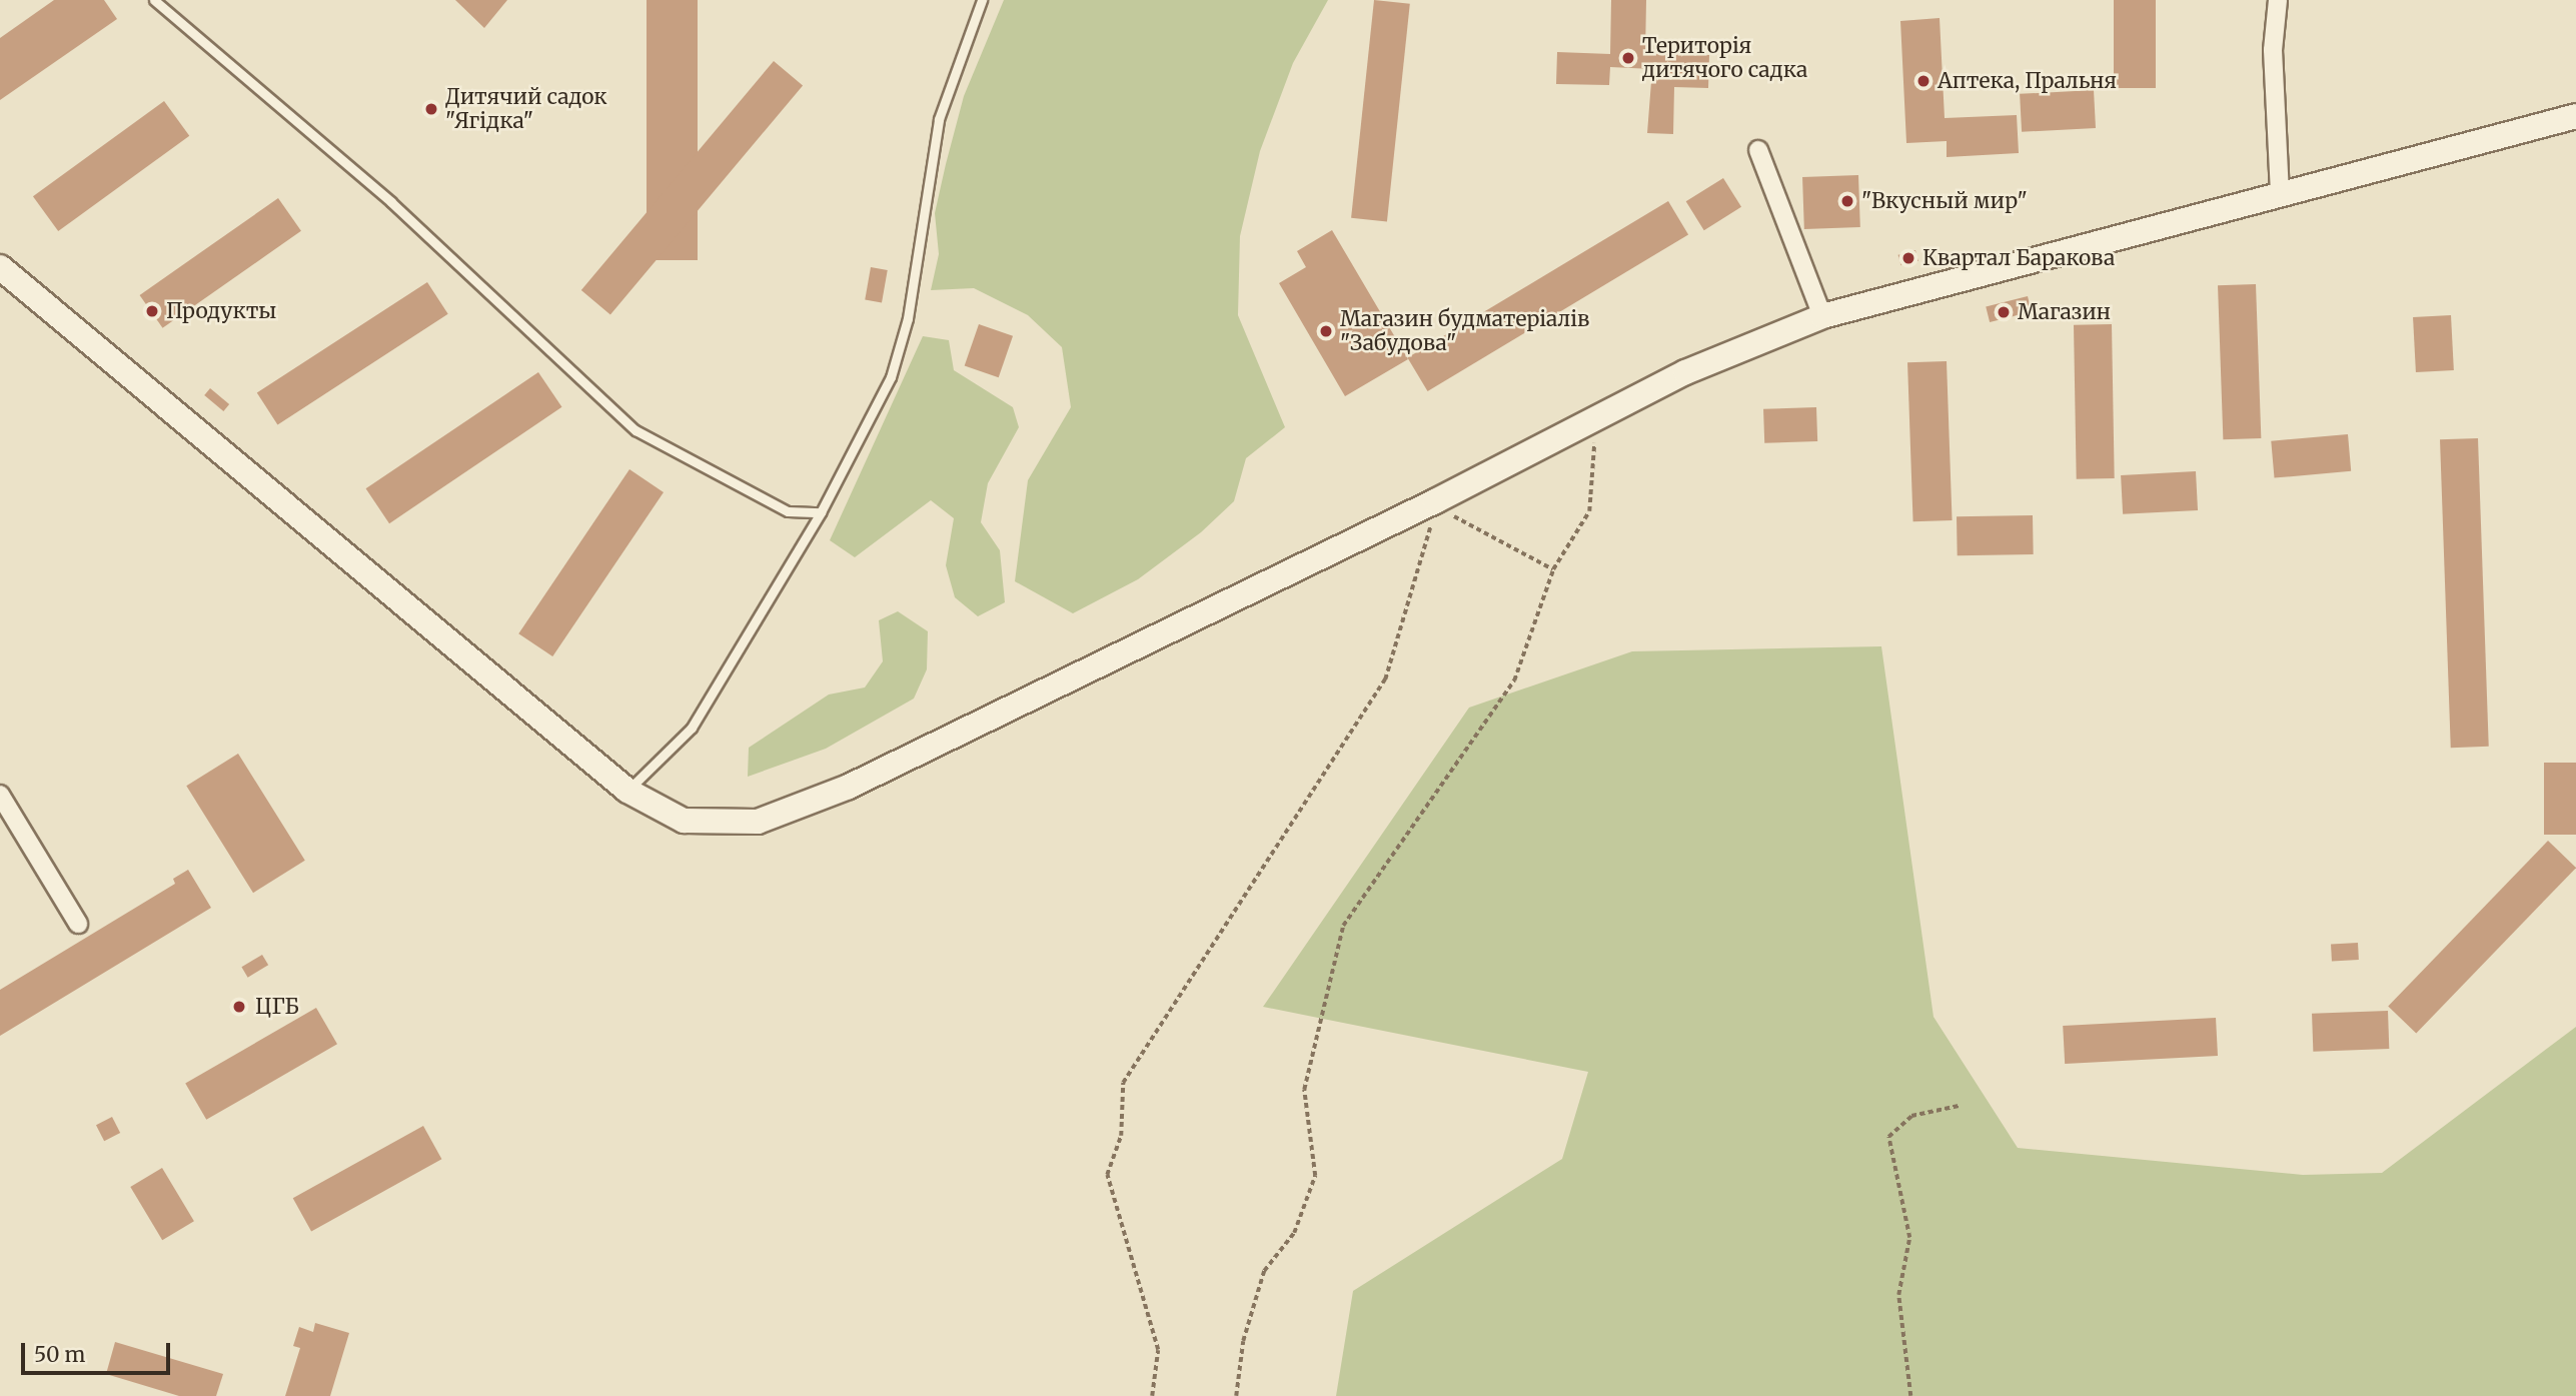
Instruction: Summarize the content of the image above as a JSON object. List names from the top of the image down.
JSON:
{
  "places": [
    "Територія дитячого садка",
    "Аптека, Пральня",
    "Дитячий садок \"Ягідка\"",
    "\"Вкусный мир\"",
    "Квартал Баракова",
    "Продукты",
    "Магазин",
    "Магазин будматеріалів \"Забудова\"",
    "ЦГБ"
  ],
  "scale_bar": "50 m"
}
